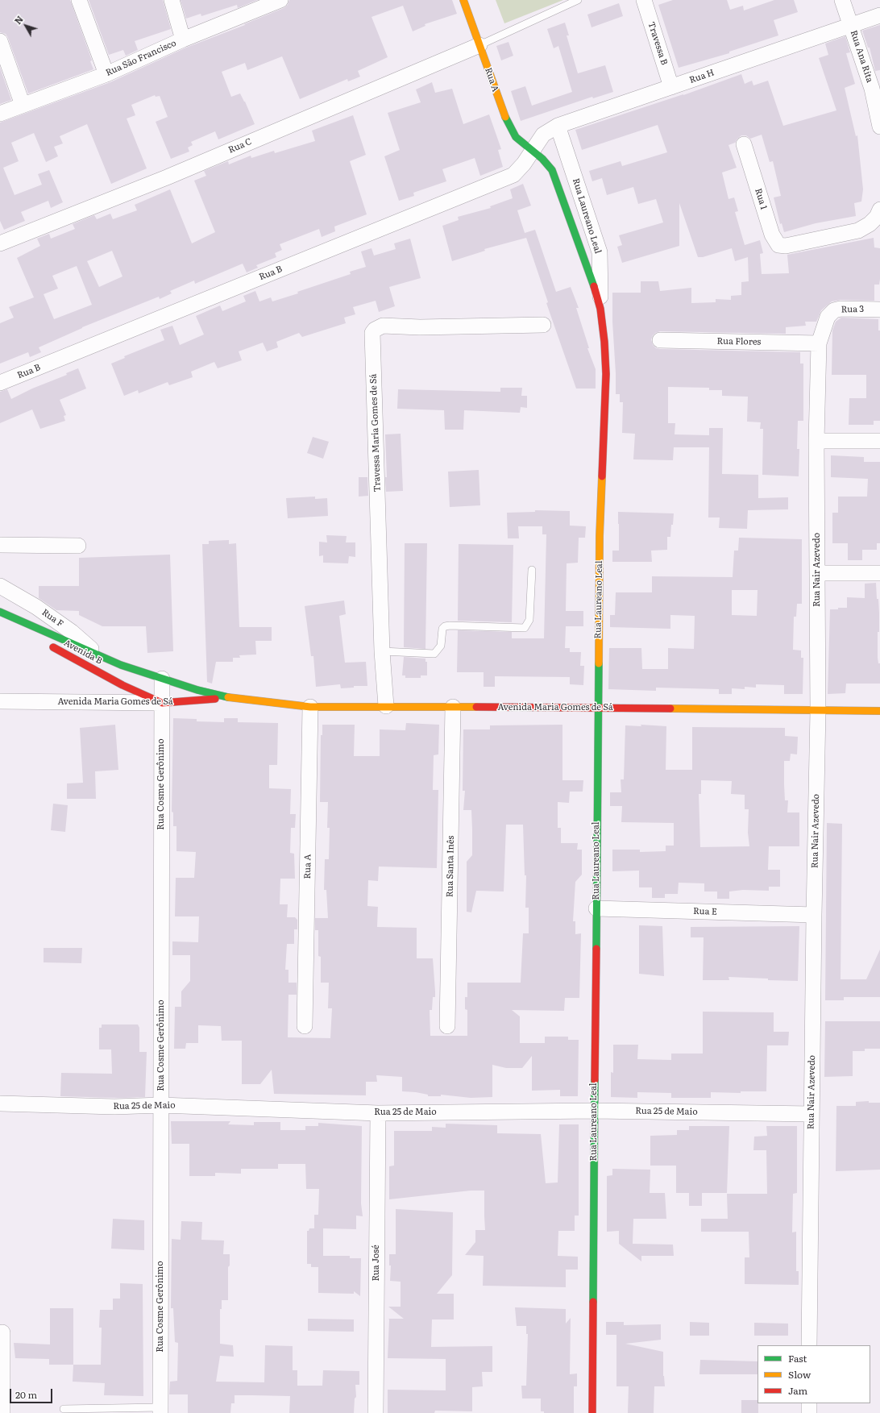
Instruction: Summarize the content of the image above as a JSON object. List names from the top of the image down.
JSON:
{
  "streets": {
    "street": [
      "Travessa B",
      "Rua Ana Rita",
      "Rua São Francisco",
      "Rua H",
      "Rua A",
      "Rua C",
      "Rua 1",
      "Rua Laureano Leal",
      "Rua B",
      "Rua 3",
      "Rua Flores",
      "Travessa Maria Gomes de Sá",
      "Rua Nair Azevedo",
      "Rua F",
      "Avenida B",
      "Avenida Maria Gomes de Sá",
      "Rua Cosme Gerônimo",
      "Rua Santa Inês",
      "Rua E",
      "Rua 25 de Maio",
      "Rua José"
    ]
  },
  "crossings": [
    ["Travessa B", "Rua H"],
    ["Rua Ana Rita", "Rua H"],
    ["Rua H", "Rua A"],
    ["Rua H", "Rua Laureano Leal"],
    ["Rua H", "Rua B"],
    ["Rua A", "Rua C"],
    ["Rua A", "Rua Laureano Leal"],
    ["Rua A", "Rua B"],
    ["Rua A", "Avenida Maria Gomes de Sá"],
    ["Rua Laureano Leal", "Rua B"],
    ["Rua Laureano Leal", "Avenida Maria Gomes de Sá"],
    ["Rua Laureano Leal", "Rua E"],
    ["Rua Laureano Leal", "Rua 25 de Maio"],
    ["Rua 3", "Rua Nair Azevedo"],
    ["Rua Flores", "Rua Nair Azevedo"],
    ["Travessa Maria Gomes de Sá", "Avenida Maria Gomes de Sá"],
    ["Rua Nair Azevedo", "Avenida Maria Gomes de Sá"],
    ["Rua Nair Azevedo", "Rua E"],
    ["Rua Nair Azevedo", "Rua 25 de Maio"],
    ["Rua F", "Avenida B"],
    ["Avenida B", "Avenida Maria Gomes de Sá"],
    ["Avenida B", "Rua Cosme Gerônimo"],
    ["Avenida Maria Gomes de Sá", "Rua Cosme Gerônimo"],
    ["Avenida Maria Gomes de Sá", "Rua Santa Inês"],
    ["Rua Cosme Gerônimo", "Rua 25 de Maio"],
    ["Rua 25 de Maio", "Rua José"]
  ],
  "legend": ["Fast", "Slow", "Jam"],
  "scale_bar": "20 m",
  "north": "top left"
}
